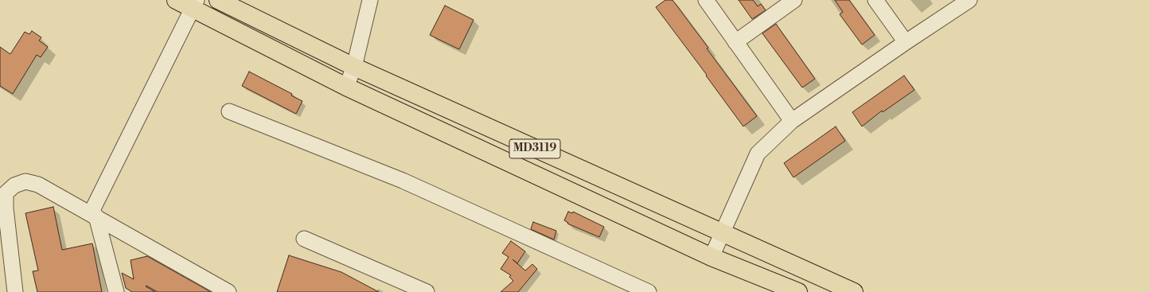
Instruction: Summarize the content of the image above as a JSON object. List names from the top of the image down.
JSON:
{
  "streets": {
    "main road": ["MD3119"]
  }
}
